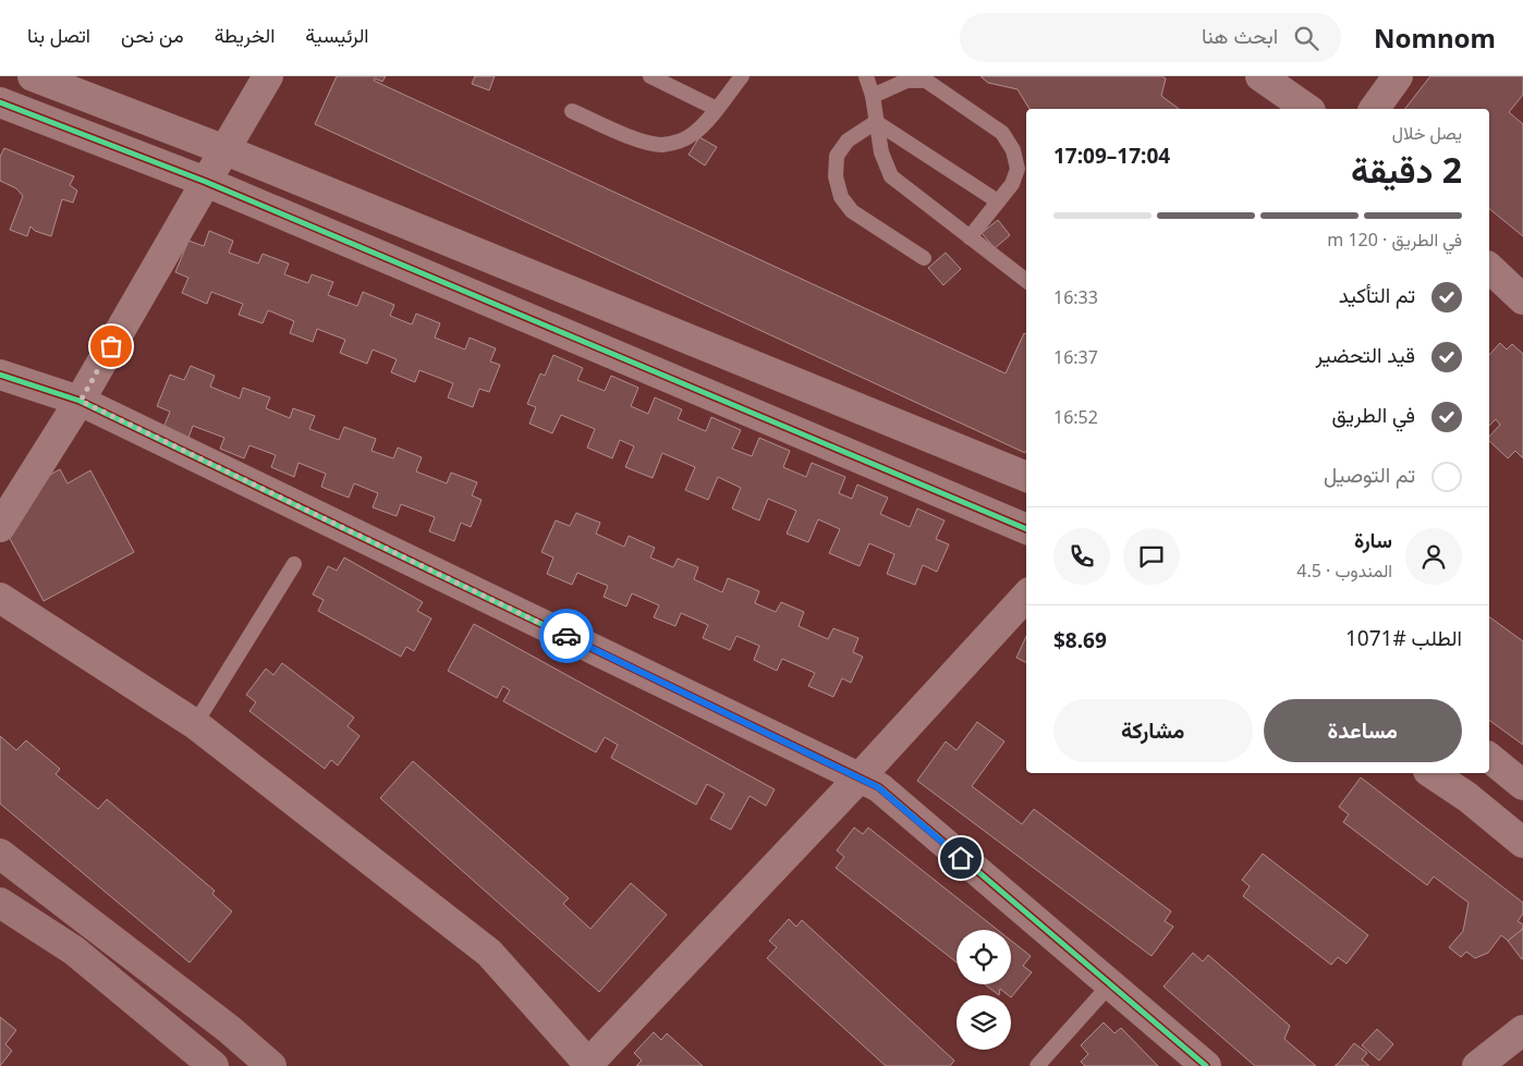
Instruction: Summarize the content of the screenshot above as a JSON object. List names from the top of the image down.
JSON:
{
  "page": {
    "header": "Nomnom",
    "search": "ابحث هنا",
    "nav": [
      "الرئيسية",
      "الخريطة",
      "من نحن",
      "اتصل بنا"
    ],
    "heading": ["2 دقيقة", "يصل خلال", "17:04–17:09"],
    "panel": [
      "سارة",
      "المندوب · 4.5",
      "الطلب #1071",
      "$8.69"
    ],
    "bar": "في الطريق · 120 m",
    "list": [
      ["تم التأكيد", "16:33"],
      ["قيد التحضير", "16:37"],
      ["في الطريق", "16:52"],
      "تم التوصيل"
    ],
    "buttons": ["مساعدة", "مشاركة"]
  }
}
